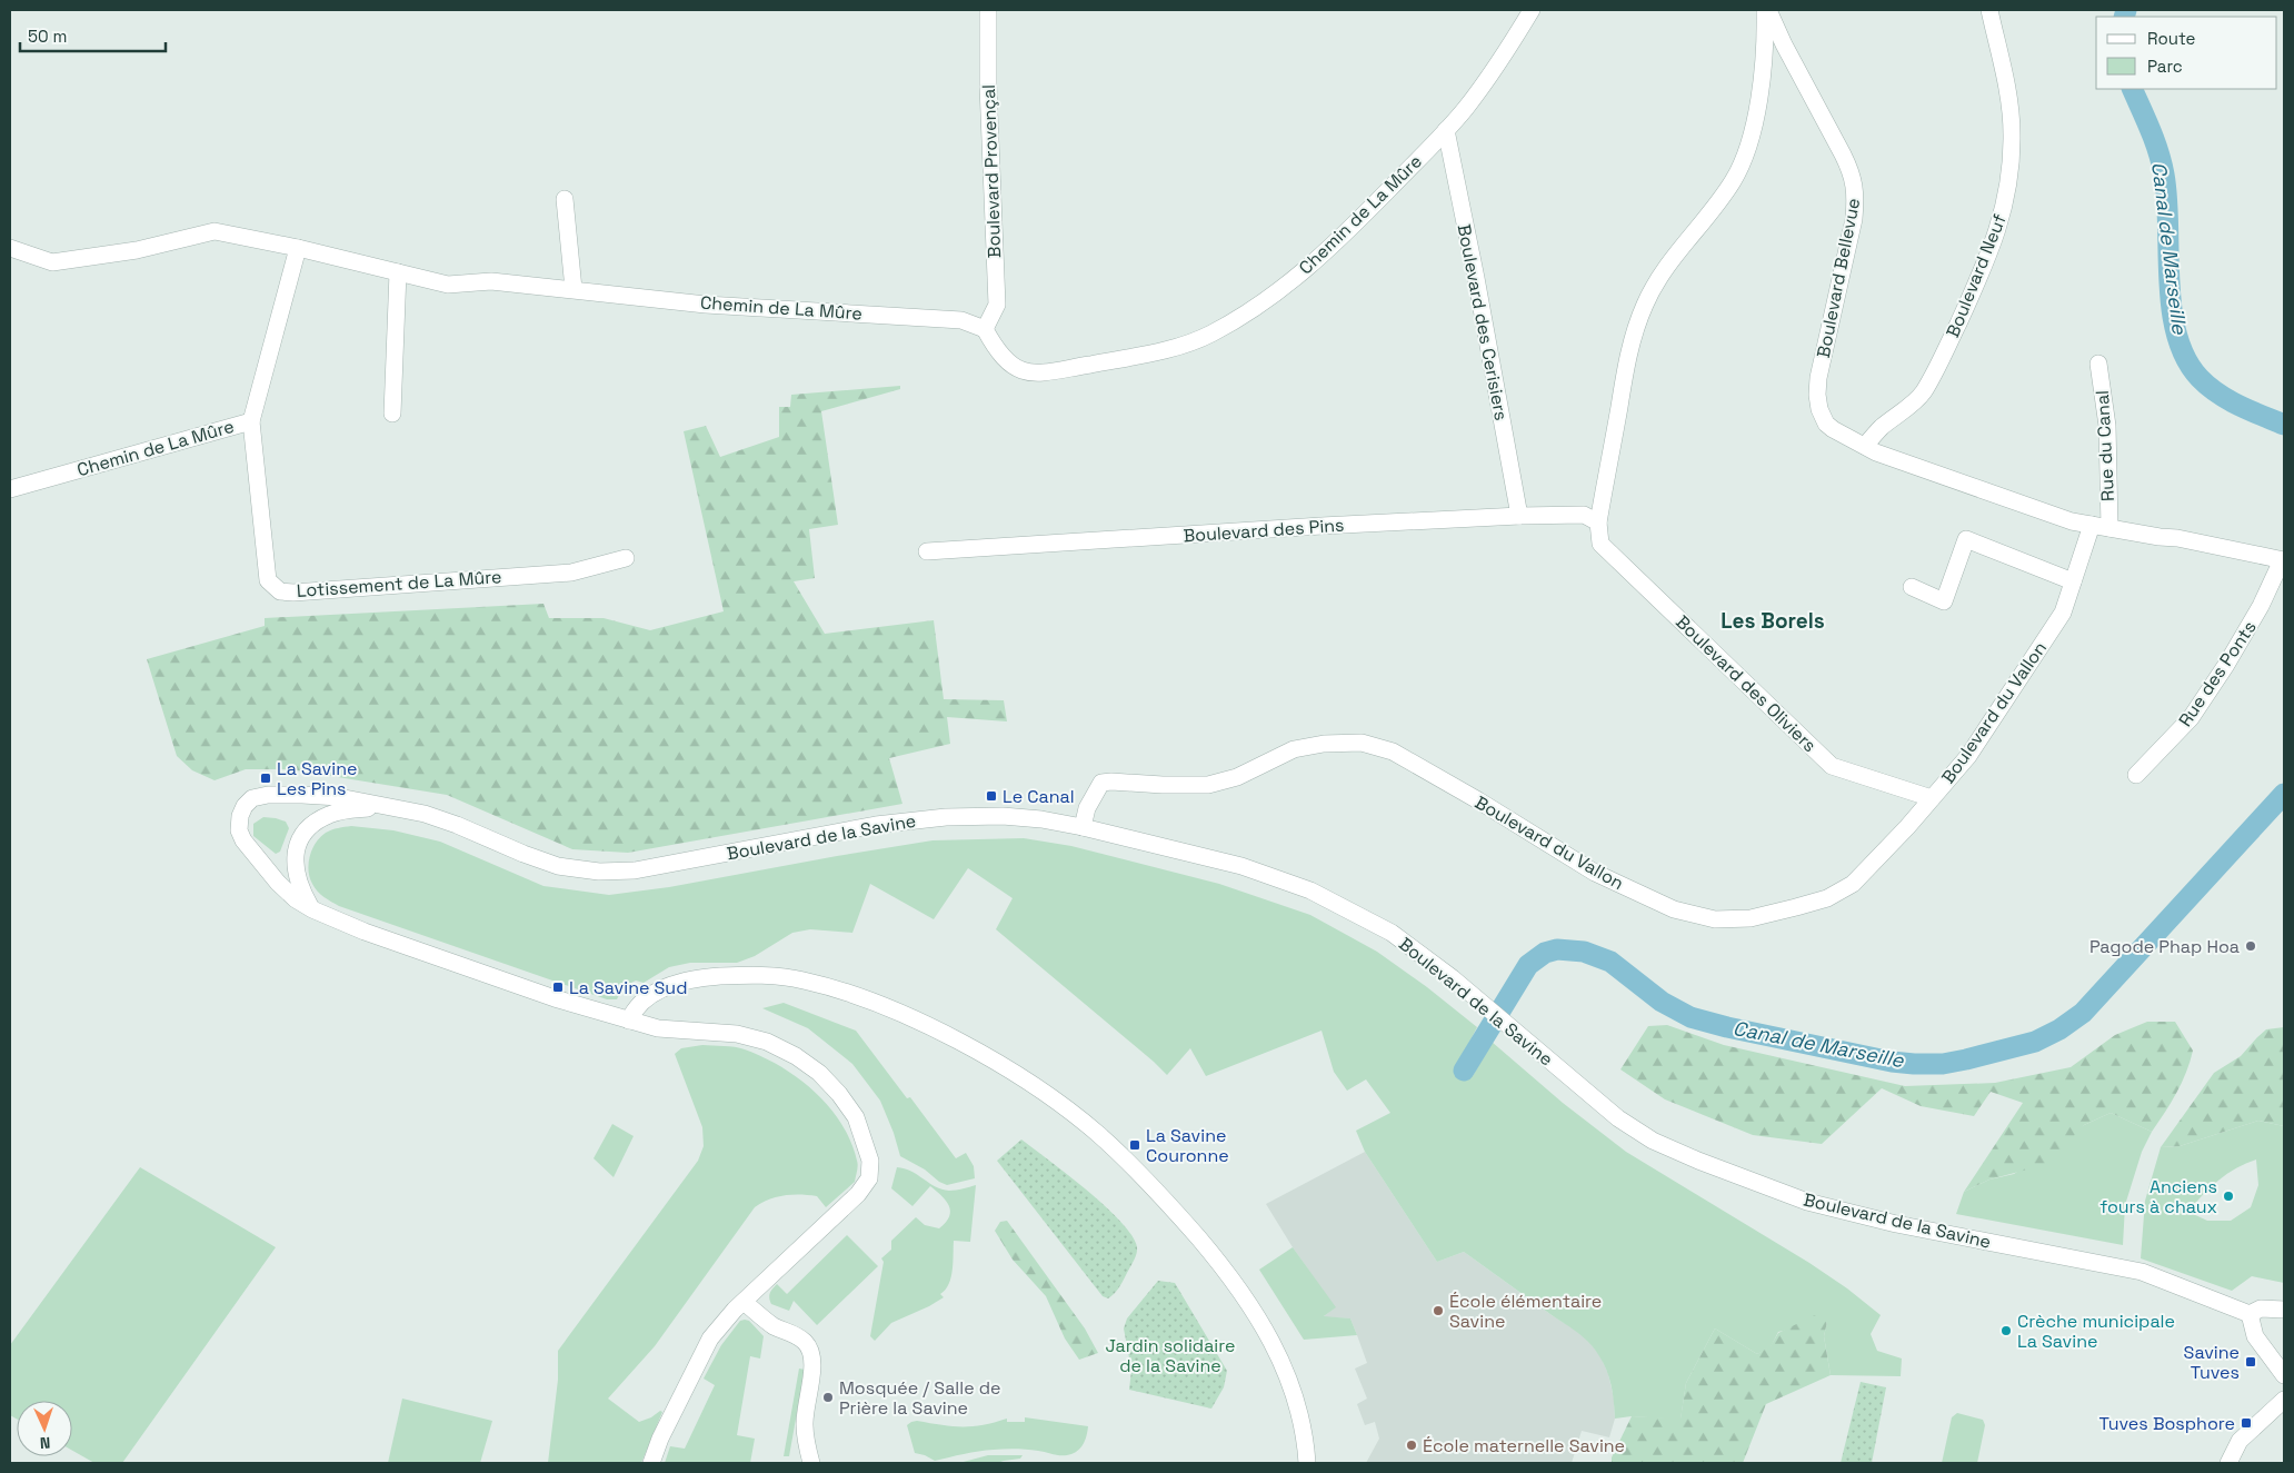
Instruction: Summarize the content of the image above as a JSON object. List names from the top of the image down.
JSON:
{
  "streets": {
    "street": [
      "Boulevard Provençal",
      "Chemin de La Mûre",
      "Boulevard Neuf",
      "Boulevard Bellevue",
      "Boulevard des Cerisiers",
      "Rue du Canal",
      "Boulevard des Pins",
      "Lotissement de La Mûre",
      "Rue des Ponts",
      "Boulevard des Oliviers",
      "Boulevard du Vallon",
      "Boulevard de la Savine"
    ]
  },
  "crossings": [
    ["Boulevard Provençal", "Chemin de La Mûre"],
    ["Chemin de La Mûre", "Boulevard des Cerisiers"],
    ["Chemin de La Mûre", "Lotissement de La Mûre"],
    ["Boulevard Neuf", "Boulevard Bellevue"],
    ["Boulevard des Cerisiers", "Boulevard des Pins"],
    ["Boulevard des Pins", "Boulevard des Oliviers"],
    ["Boulevard des Oliviers", "Boulevard du Vallon"],
    ["Boulevard du Vallon", "Boulevard de la Savine"]
  ],
  "districts": ["Les Borels"],
  "water": ["Canal de Marseille"],
  "parks": ["Jardin solidaire de la Savine"],
  "places": {
    "transit": [
      "La Savine Les Pins",
      "Le Canal",
      "La Savine Sud",
      "La Savine Couronne",
      "Savine Tuves",
      "Tuves Bosphore"
    ],
    "other": [
      "Pagode Phap Hoa",
      "Anciens fours à chaux",
      "École élémentaire Savine",
      "Crèche municipale La Savine",
      "Mosquée / Salle de Prière la Savine",
      "École maternelle Savine"
    ]
  },
  "legend": ["Route", "Parc"],
  "scale_bar": "50 m",
  "north": "bottom"
}
